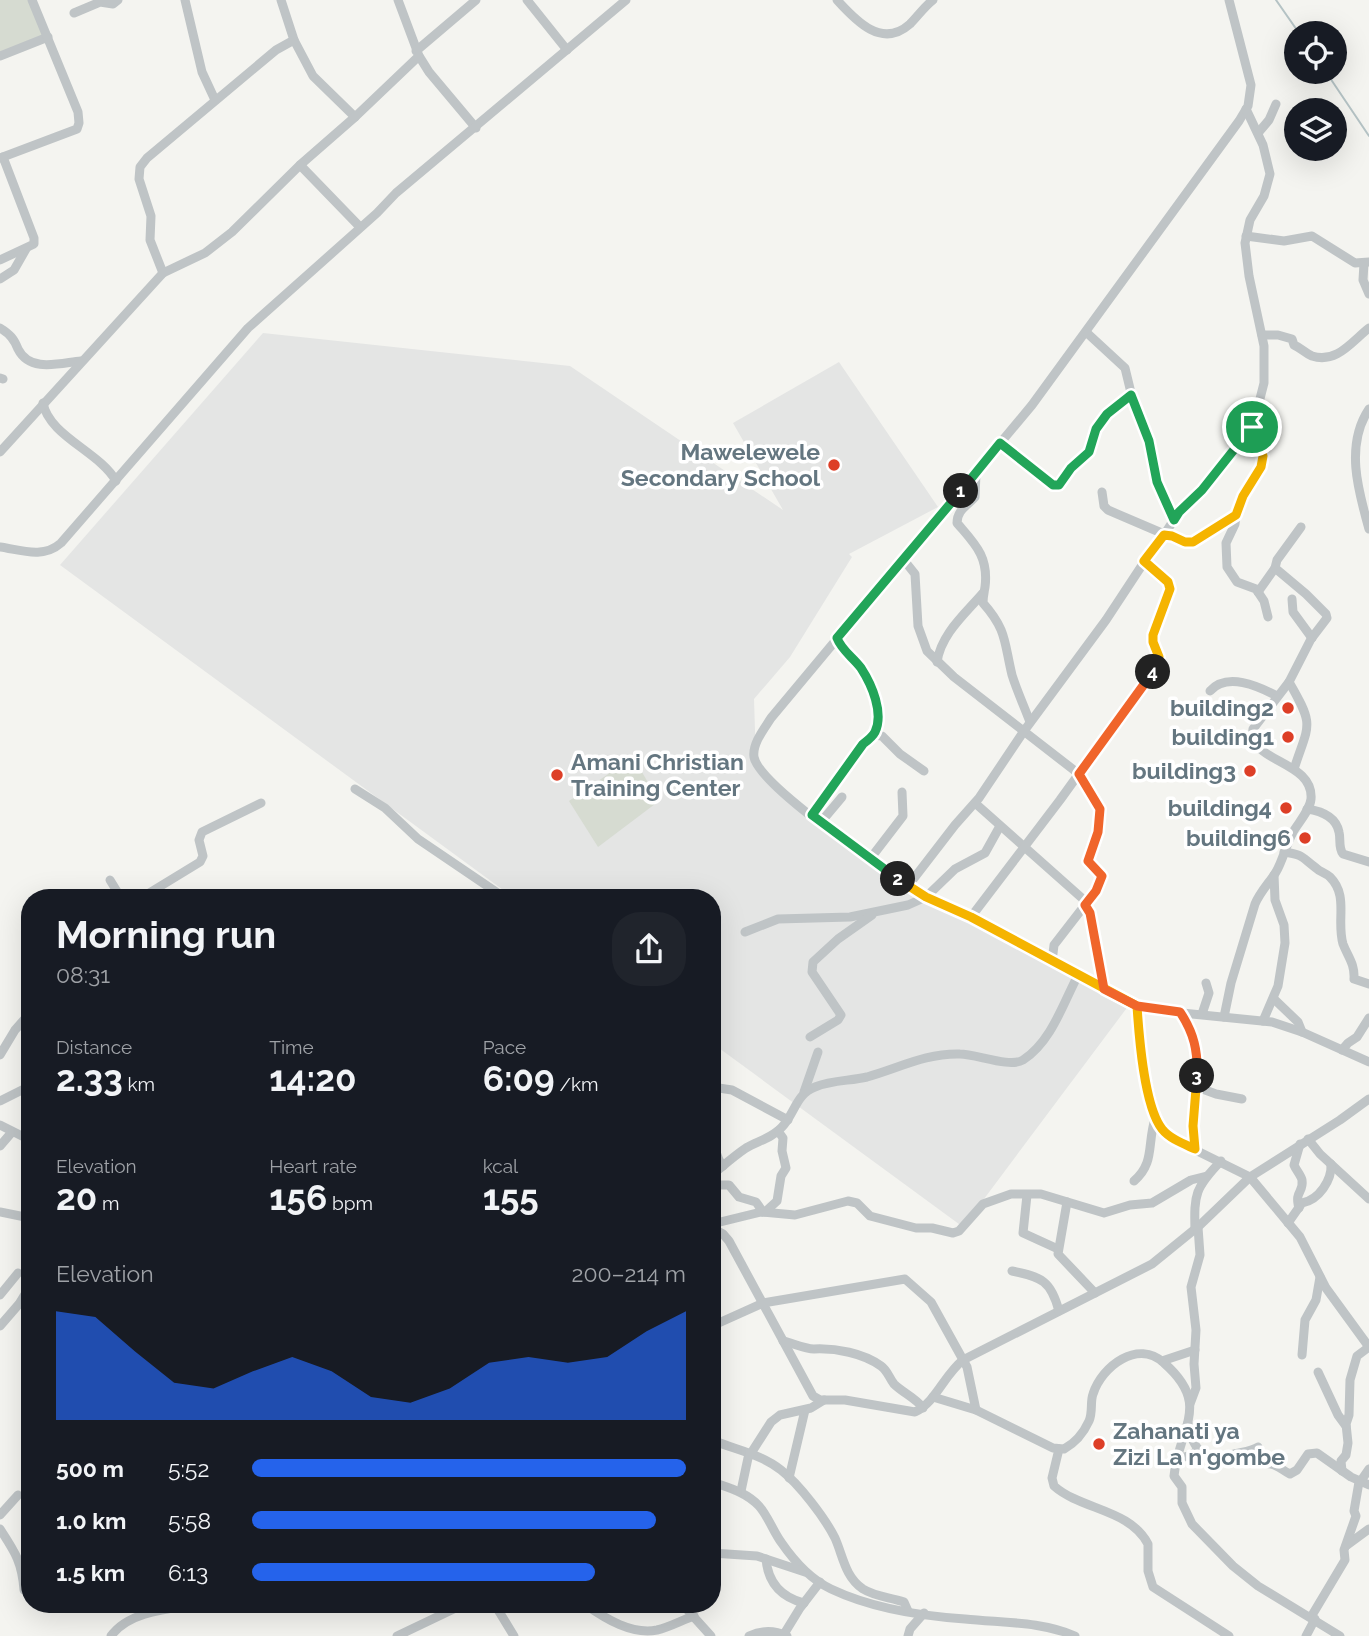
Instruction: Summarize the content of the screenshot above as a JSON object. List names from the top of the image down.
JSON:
{
  "places": [
    "Mawelewele Secondary School",
    "building2",
    "building1",
    "building3",
    "Amani Christian Training Center",
    "building4",
    "building6",
    "Zahanati ya Zizi La n'gombe"
  ],
  "page": {
    "pins": [
      "1",
      "4",
      "2",
      "3"
    ],
    "heading": ["Morning run", "08:31"],
    "stats": [
      ["Distance", "2.33 km"],
      ["Time", "14:20"],
      ["Pace", "6:09 /km"],
      ["Elevation", "20 m"],
      ["Heart rate", "156 bpm"],
      ["kcal", "155"]
    ],
    "chart": ["Elevation", "200–214 m"],
    "list": [
      {
        "name": "500 m",
        "note": "5:52"
      },
      {
        "name": "1.0 km",
        "note": "5:58"
      },
      {
        "name": "1.5 km",
        "note": "6:13"
      }
    ]
  }
}
